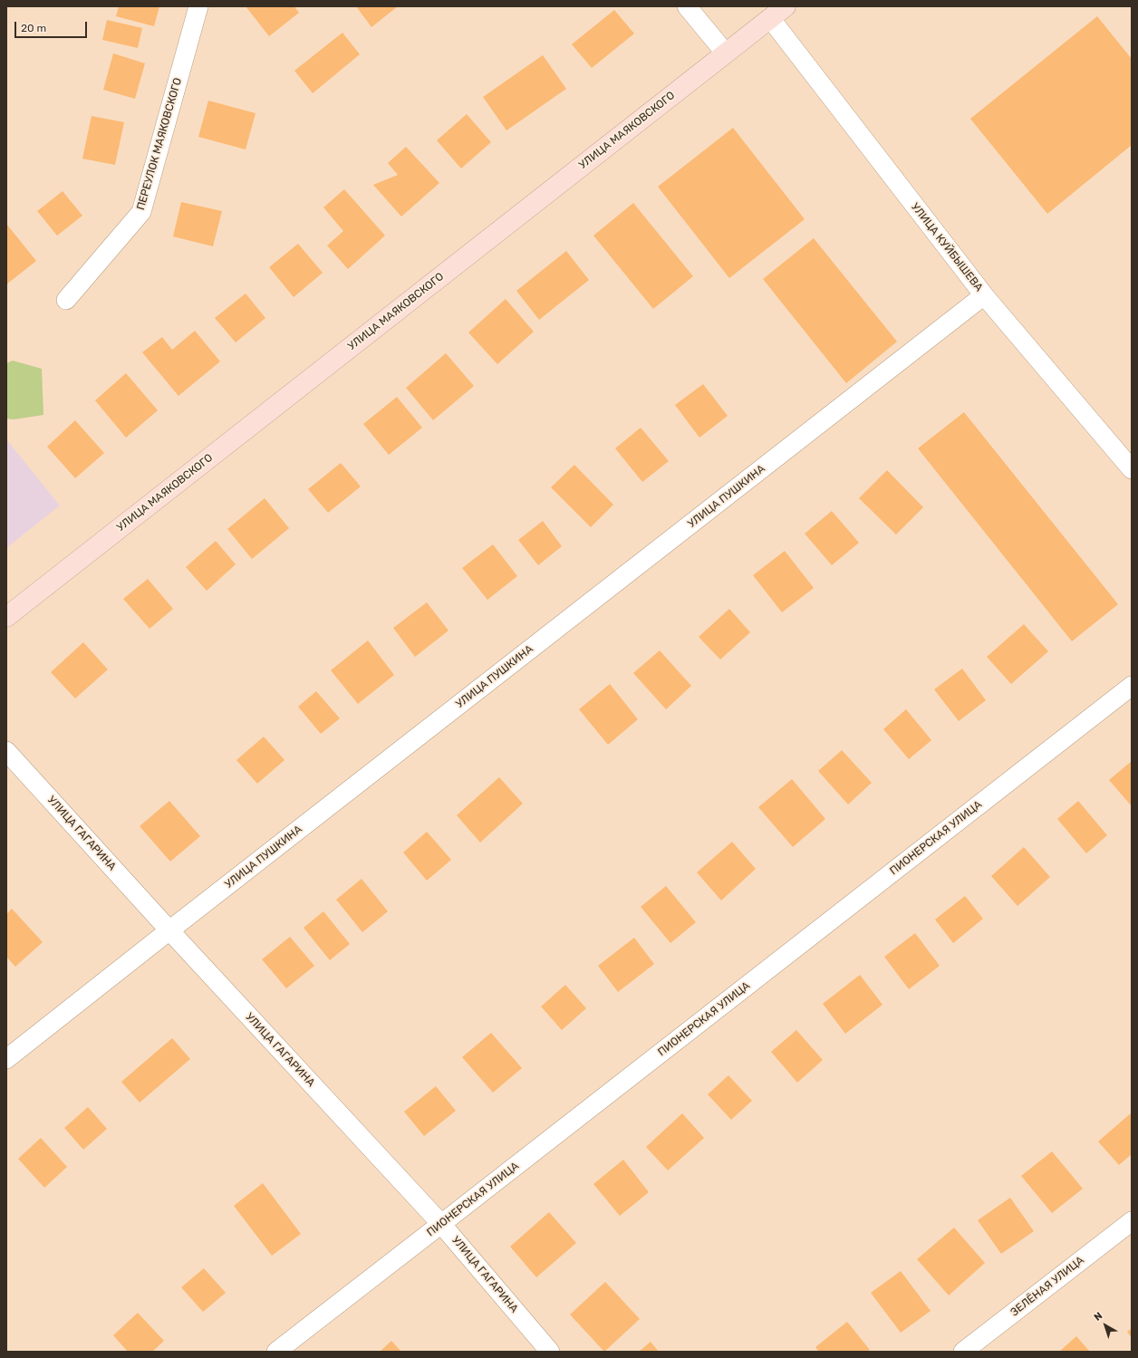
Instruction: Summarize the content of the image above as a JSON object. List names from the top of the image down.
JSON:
{
  "streets": {
    "main road": ["УЛИЦА МАЯКОВСКОГО"],
    "street": [
      "ПЕРЕУЛОК МАЯКОВСКОГО",
      "УЛИЦА КУЙБЫШЕВА",
      "УЛИЦА ПУШКИНА",
      "УЛИЦА ГАГАРИНА",
      "ПИОНЕРСКАЯ УЛИЦА",
      "ЗЕЛЁНАЯ УЛИЦА"
    ]
  },
  "crossings": [
    ["УЛИЦА МАЯКОВСКОГО", "УЛИЦА КУЙБЫШЕВА"],
    ["УЛИЦА КУЙБЫШЕВА", "УЛИЦА ПУШКИНА"],
    ["УЛИЦА ПУШКИНА", "УЛИЦА ГАГАРИНА"],
    ["УЛИЦА ГАГАРИНА", "ПИОНЕРСКАЯ УЛИЦА"]
  ],
  "scale_bar": "20 m",
  "north": "top left"
}
